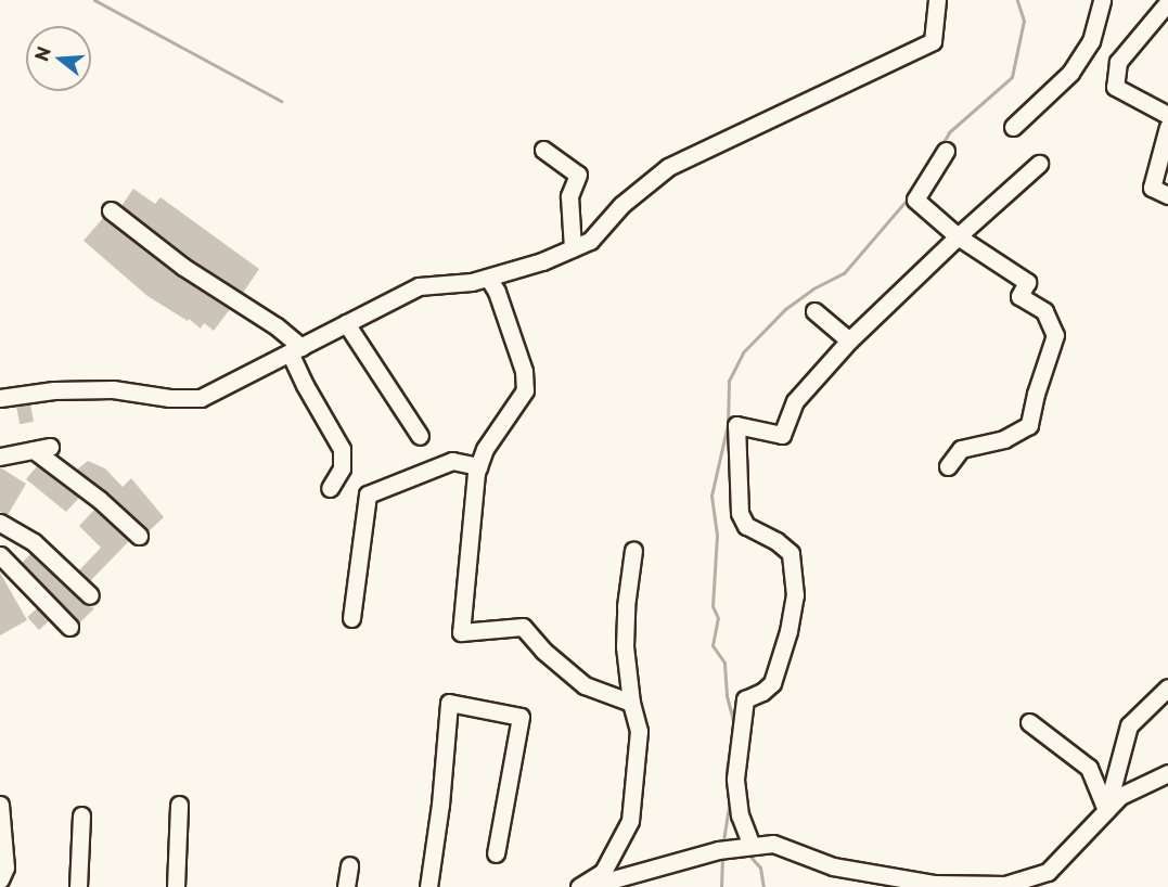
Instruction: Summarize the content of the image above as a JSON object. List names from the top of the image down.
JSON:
{
  "north": "left"
}
